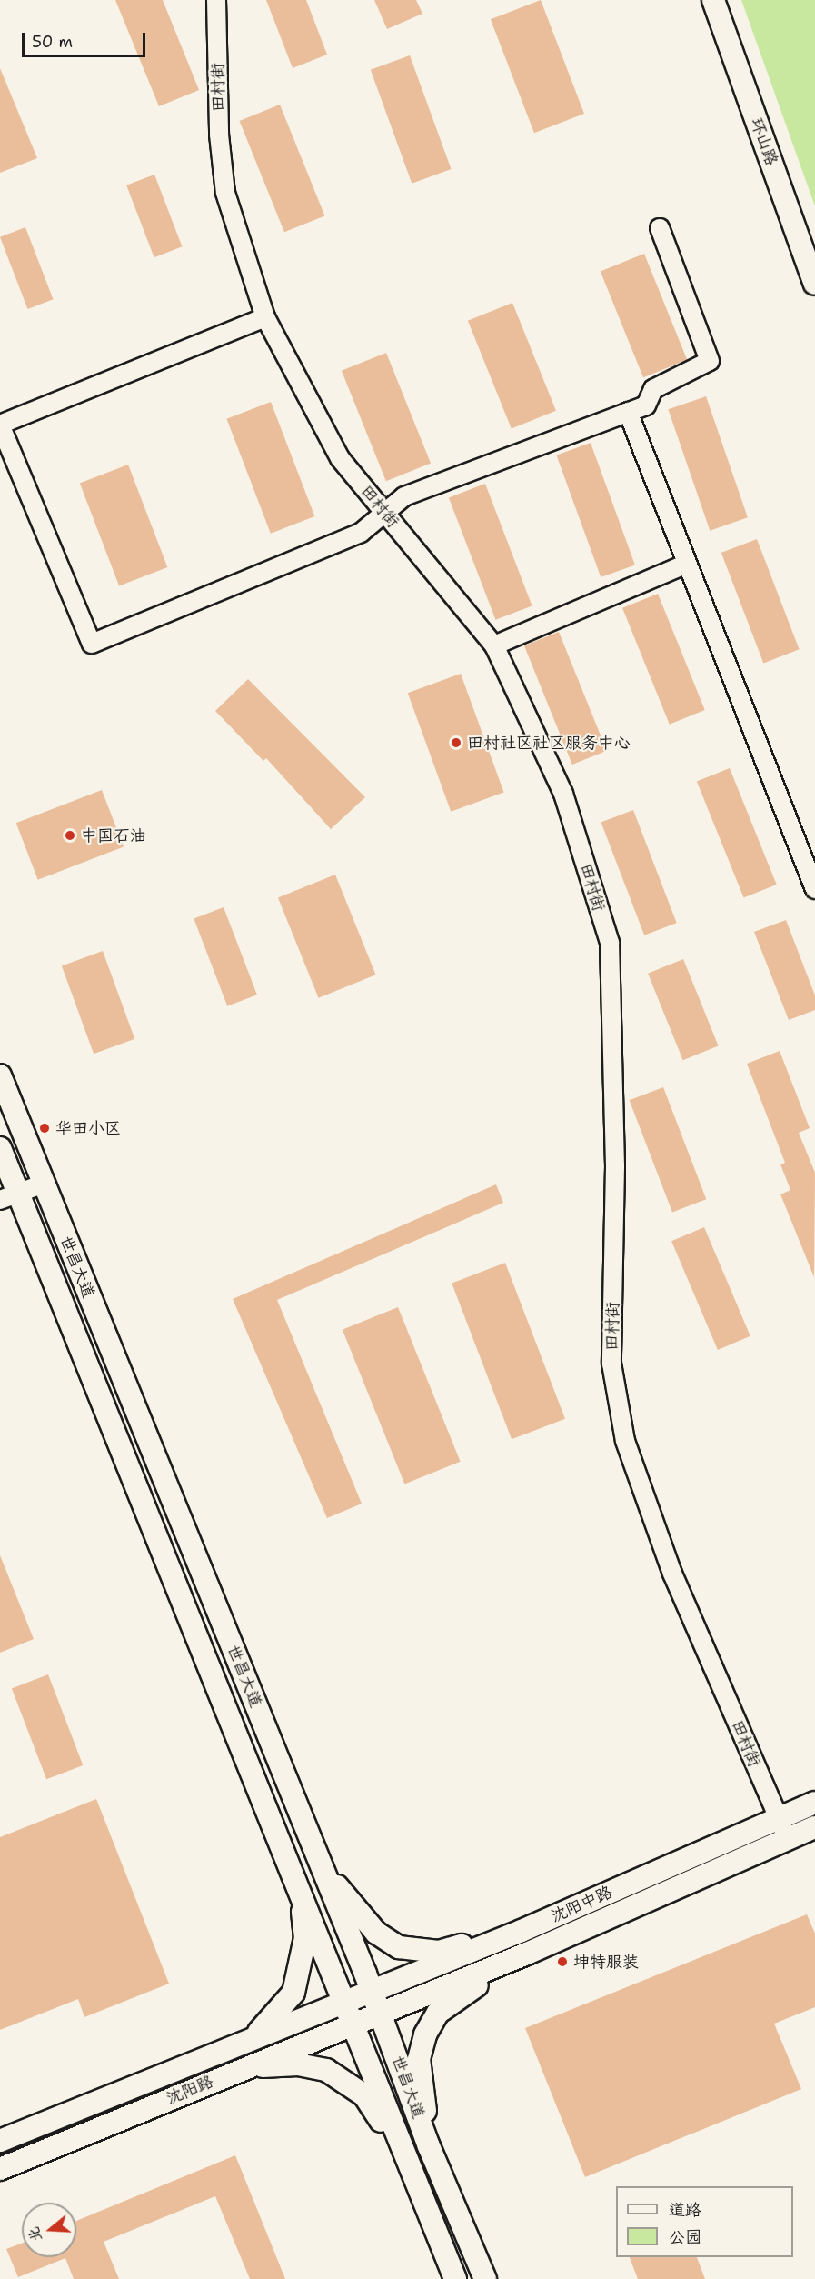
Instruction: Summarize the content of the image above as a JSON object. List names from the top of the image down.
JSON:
{
  "streets": {
    "main road": [
      "环山路",
      "世昌大道",
      "沈阳中路",
      "沈阳路"
    ],
    "street": ["田村街"]
  },
  "crossings": [
    ["田村街", "沈阳中路"],
    ["世昌大道", "沈阳中路"],
    ["世昌大道", "沈阳路"],
    ["沈阳中路", "沈阳路"]
  ],
  "places": [
    "田村社区社区服务中心",
    "中国石油",
    "华田小区",
    "坤特服装"
  ],
  "legend": ["道路", "公园"],
  "scale_bar": "50 m",
  "north": "left"
}
